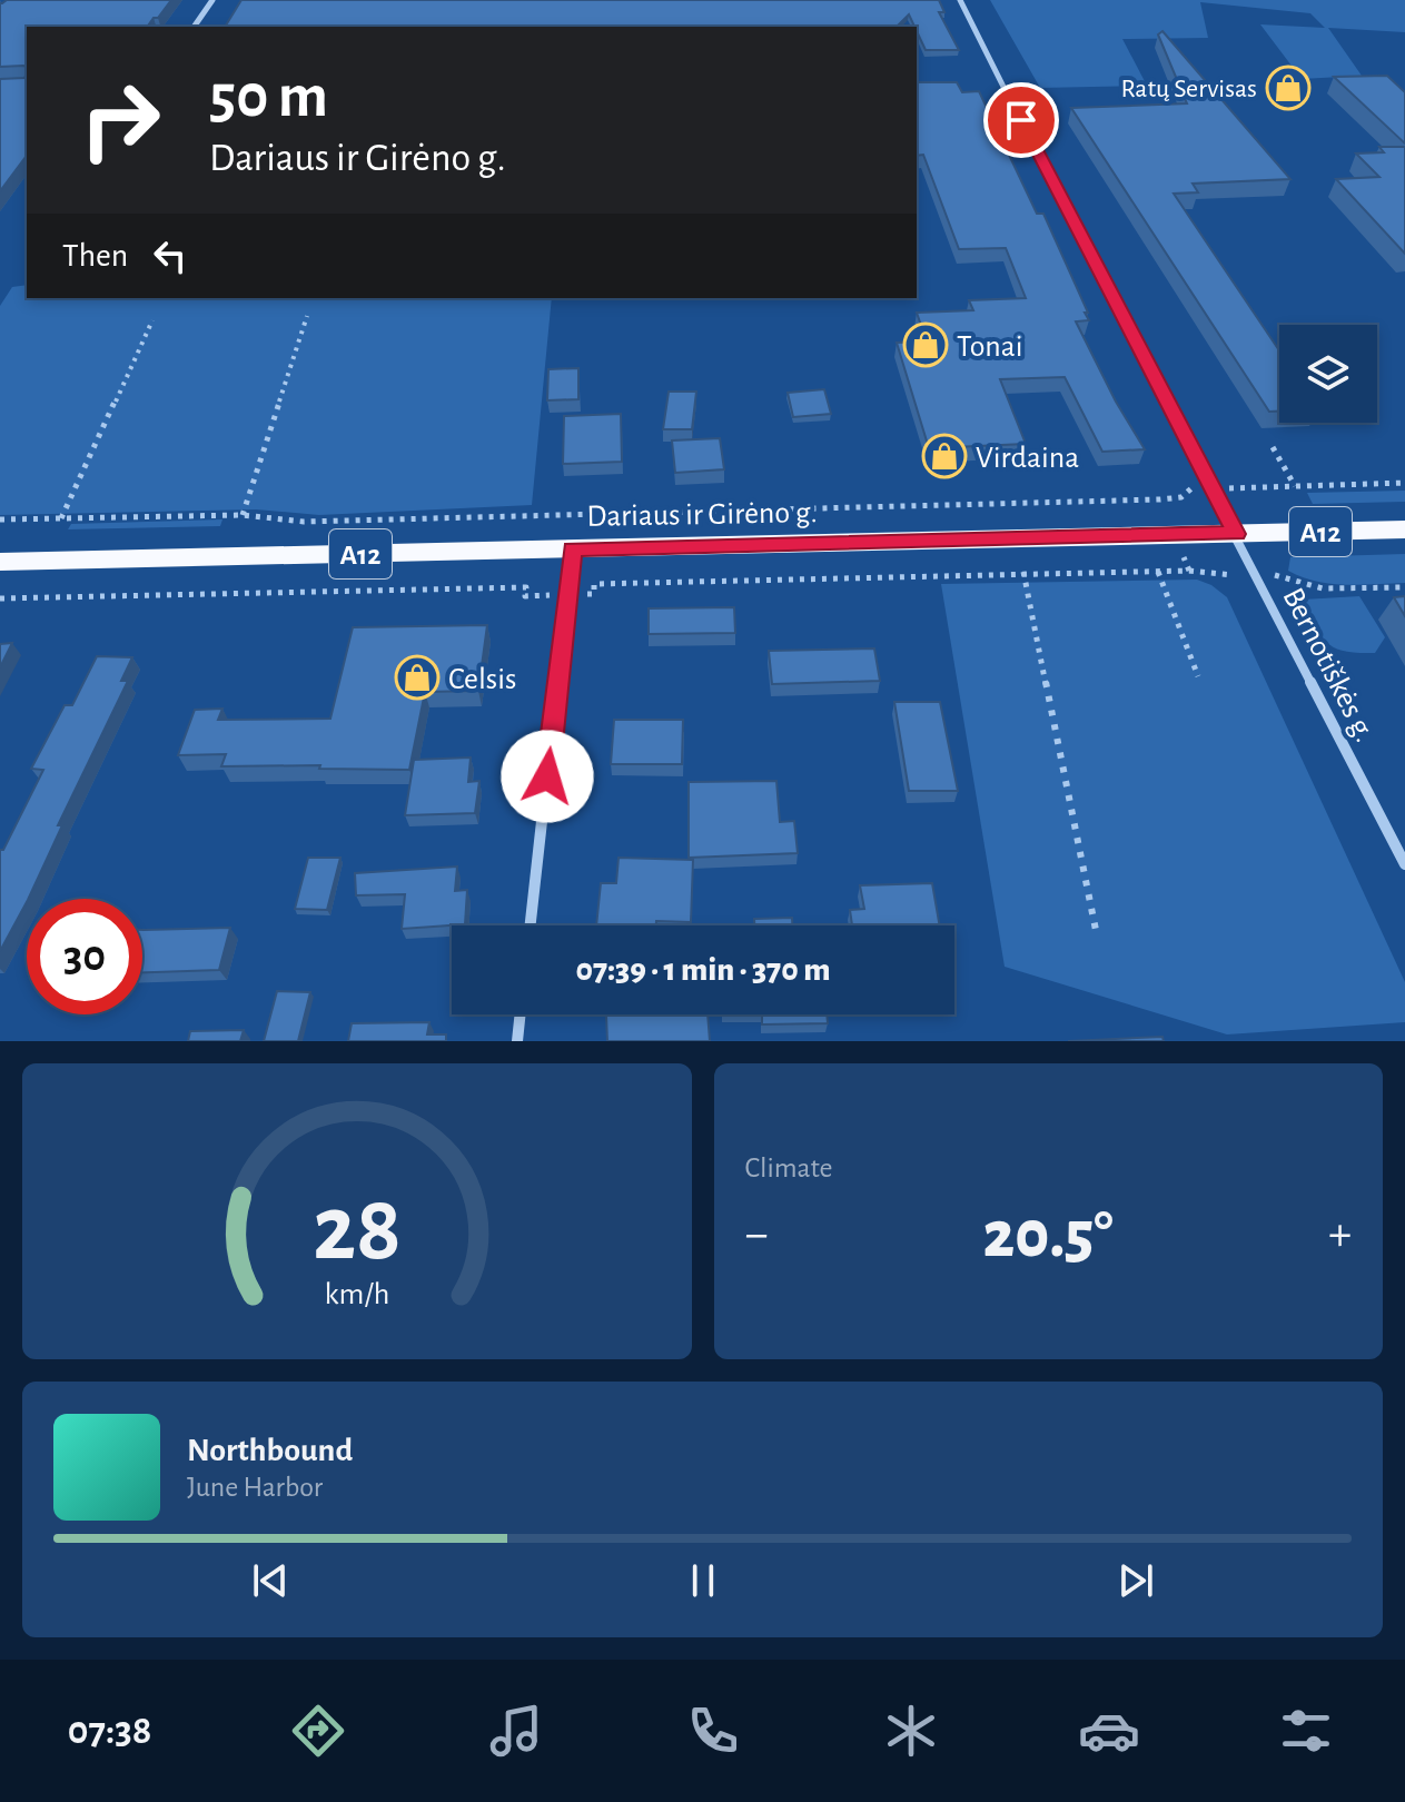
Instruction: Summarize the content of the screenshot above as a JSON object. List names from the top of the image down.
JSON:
{
  "streets": {
    "highway": ["Dariaus ir Girėno g.", "A12"],
    "street": ["Bernotiškės g."]
  },
  "crossings": [
    ["Dariaus ir Girėno g.", "Bernotiškės g."]
  ],
  "places": {
    "shop": [
      "Ratų Servisas",
      "Tonai",
      "Virdaina",
      "Celsis"
    ]
  },
  "page": {
    "turn": ["50 m", "Dariaus ir Girėno g."],
    "then": "Then",
    "limit": "30",
    "trip": "07:39 · 1 min · 370 m",
    "tile": "Climate",
    "heat": ["−", "20.5°", "+"],
    "song": ["Northbound", "June Harbor"],
    "tabs": "07:38",
    "gauge": ["28", "km/h"]
  }
}
